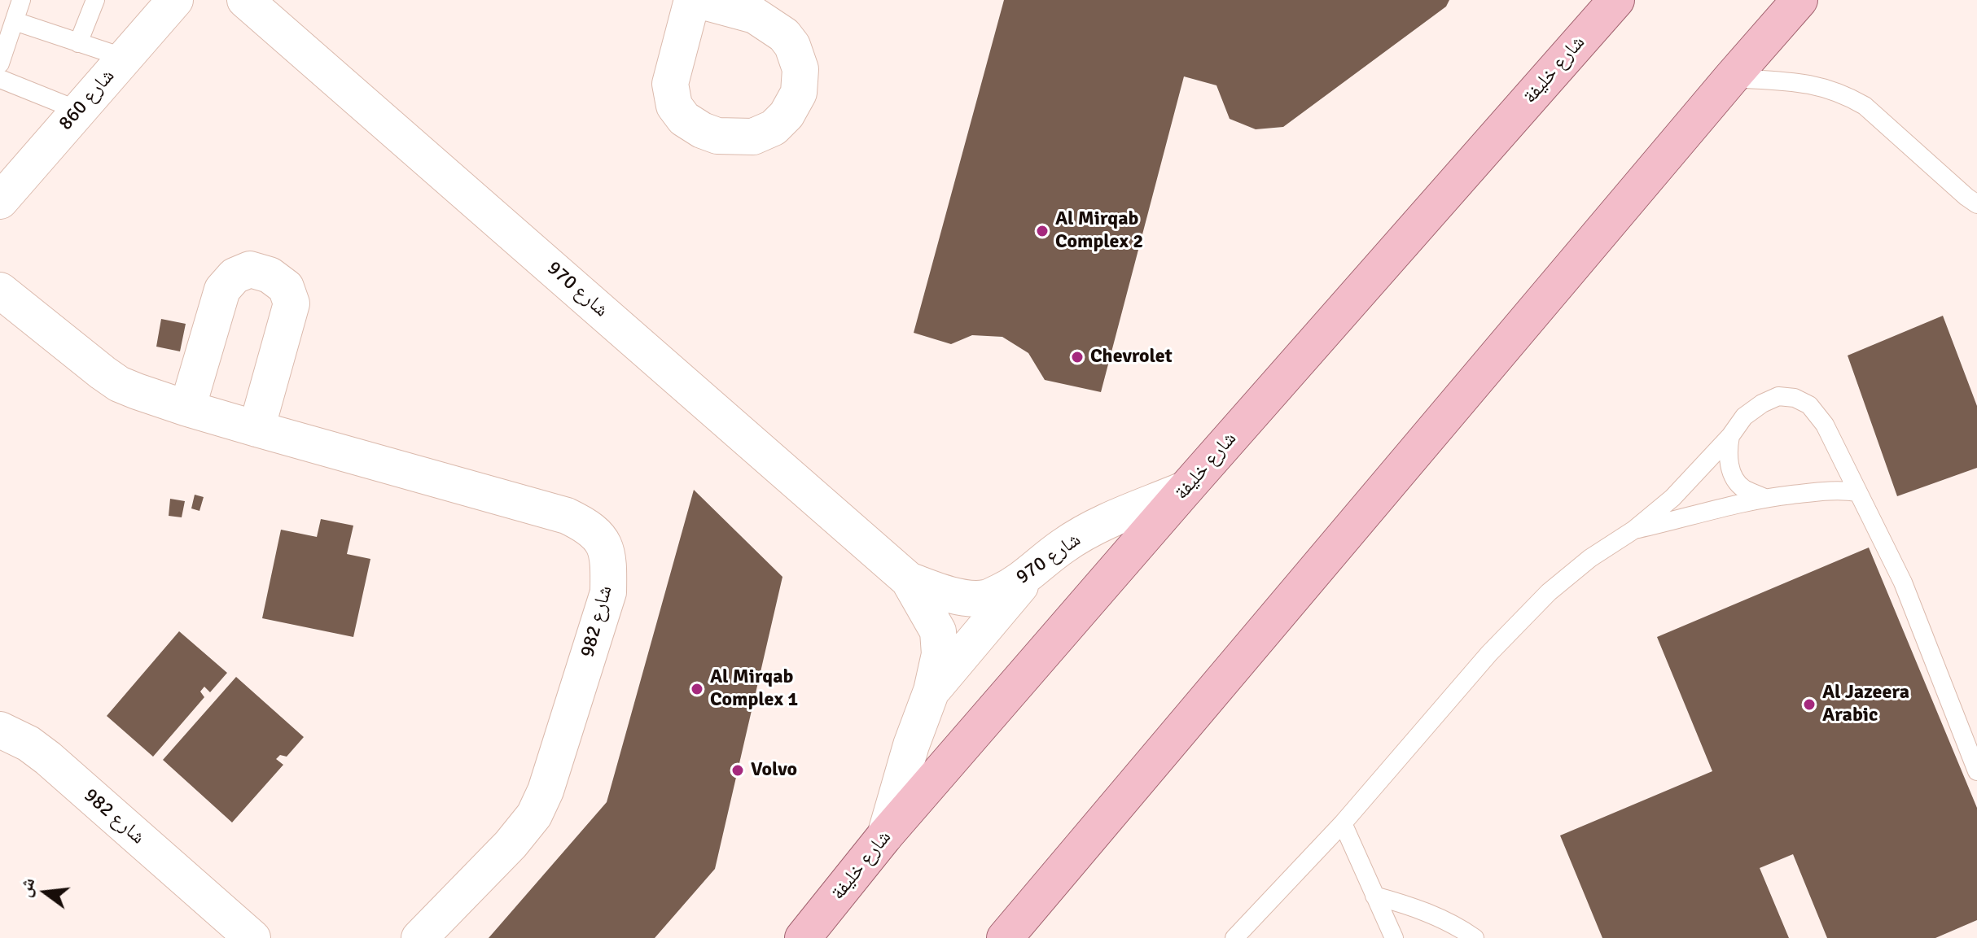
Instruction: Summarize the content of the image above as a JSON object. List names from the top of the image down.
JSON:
{
  "streets": {
    "main road": ["شارع خليفة"],
    "street": ["شارع 860", "شارع 970", "شارع 982"]
  },
  "crossings": [
    ["شارع خليفة", "شارع 970"]
  ],
  "places": [
    "Al Mirqab Complex 2",
    "Chevrolet",
    "Al Mirqab Complex 1",
    "Al Jazeera Arabic",
    "Volvo"
  ],
  "north": "left"
}
